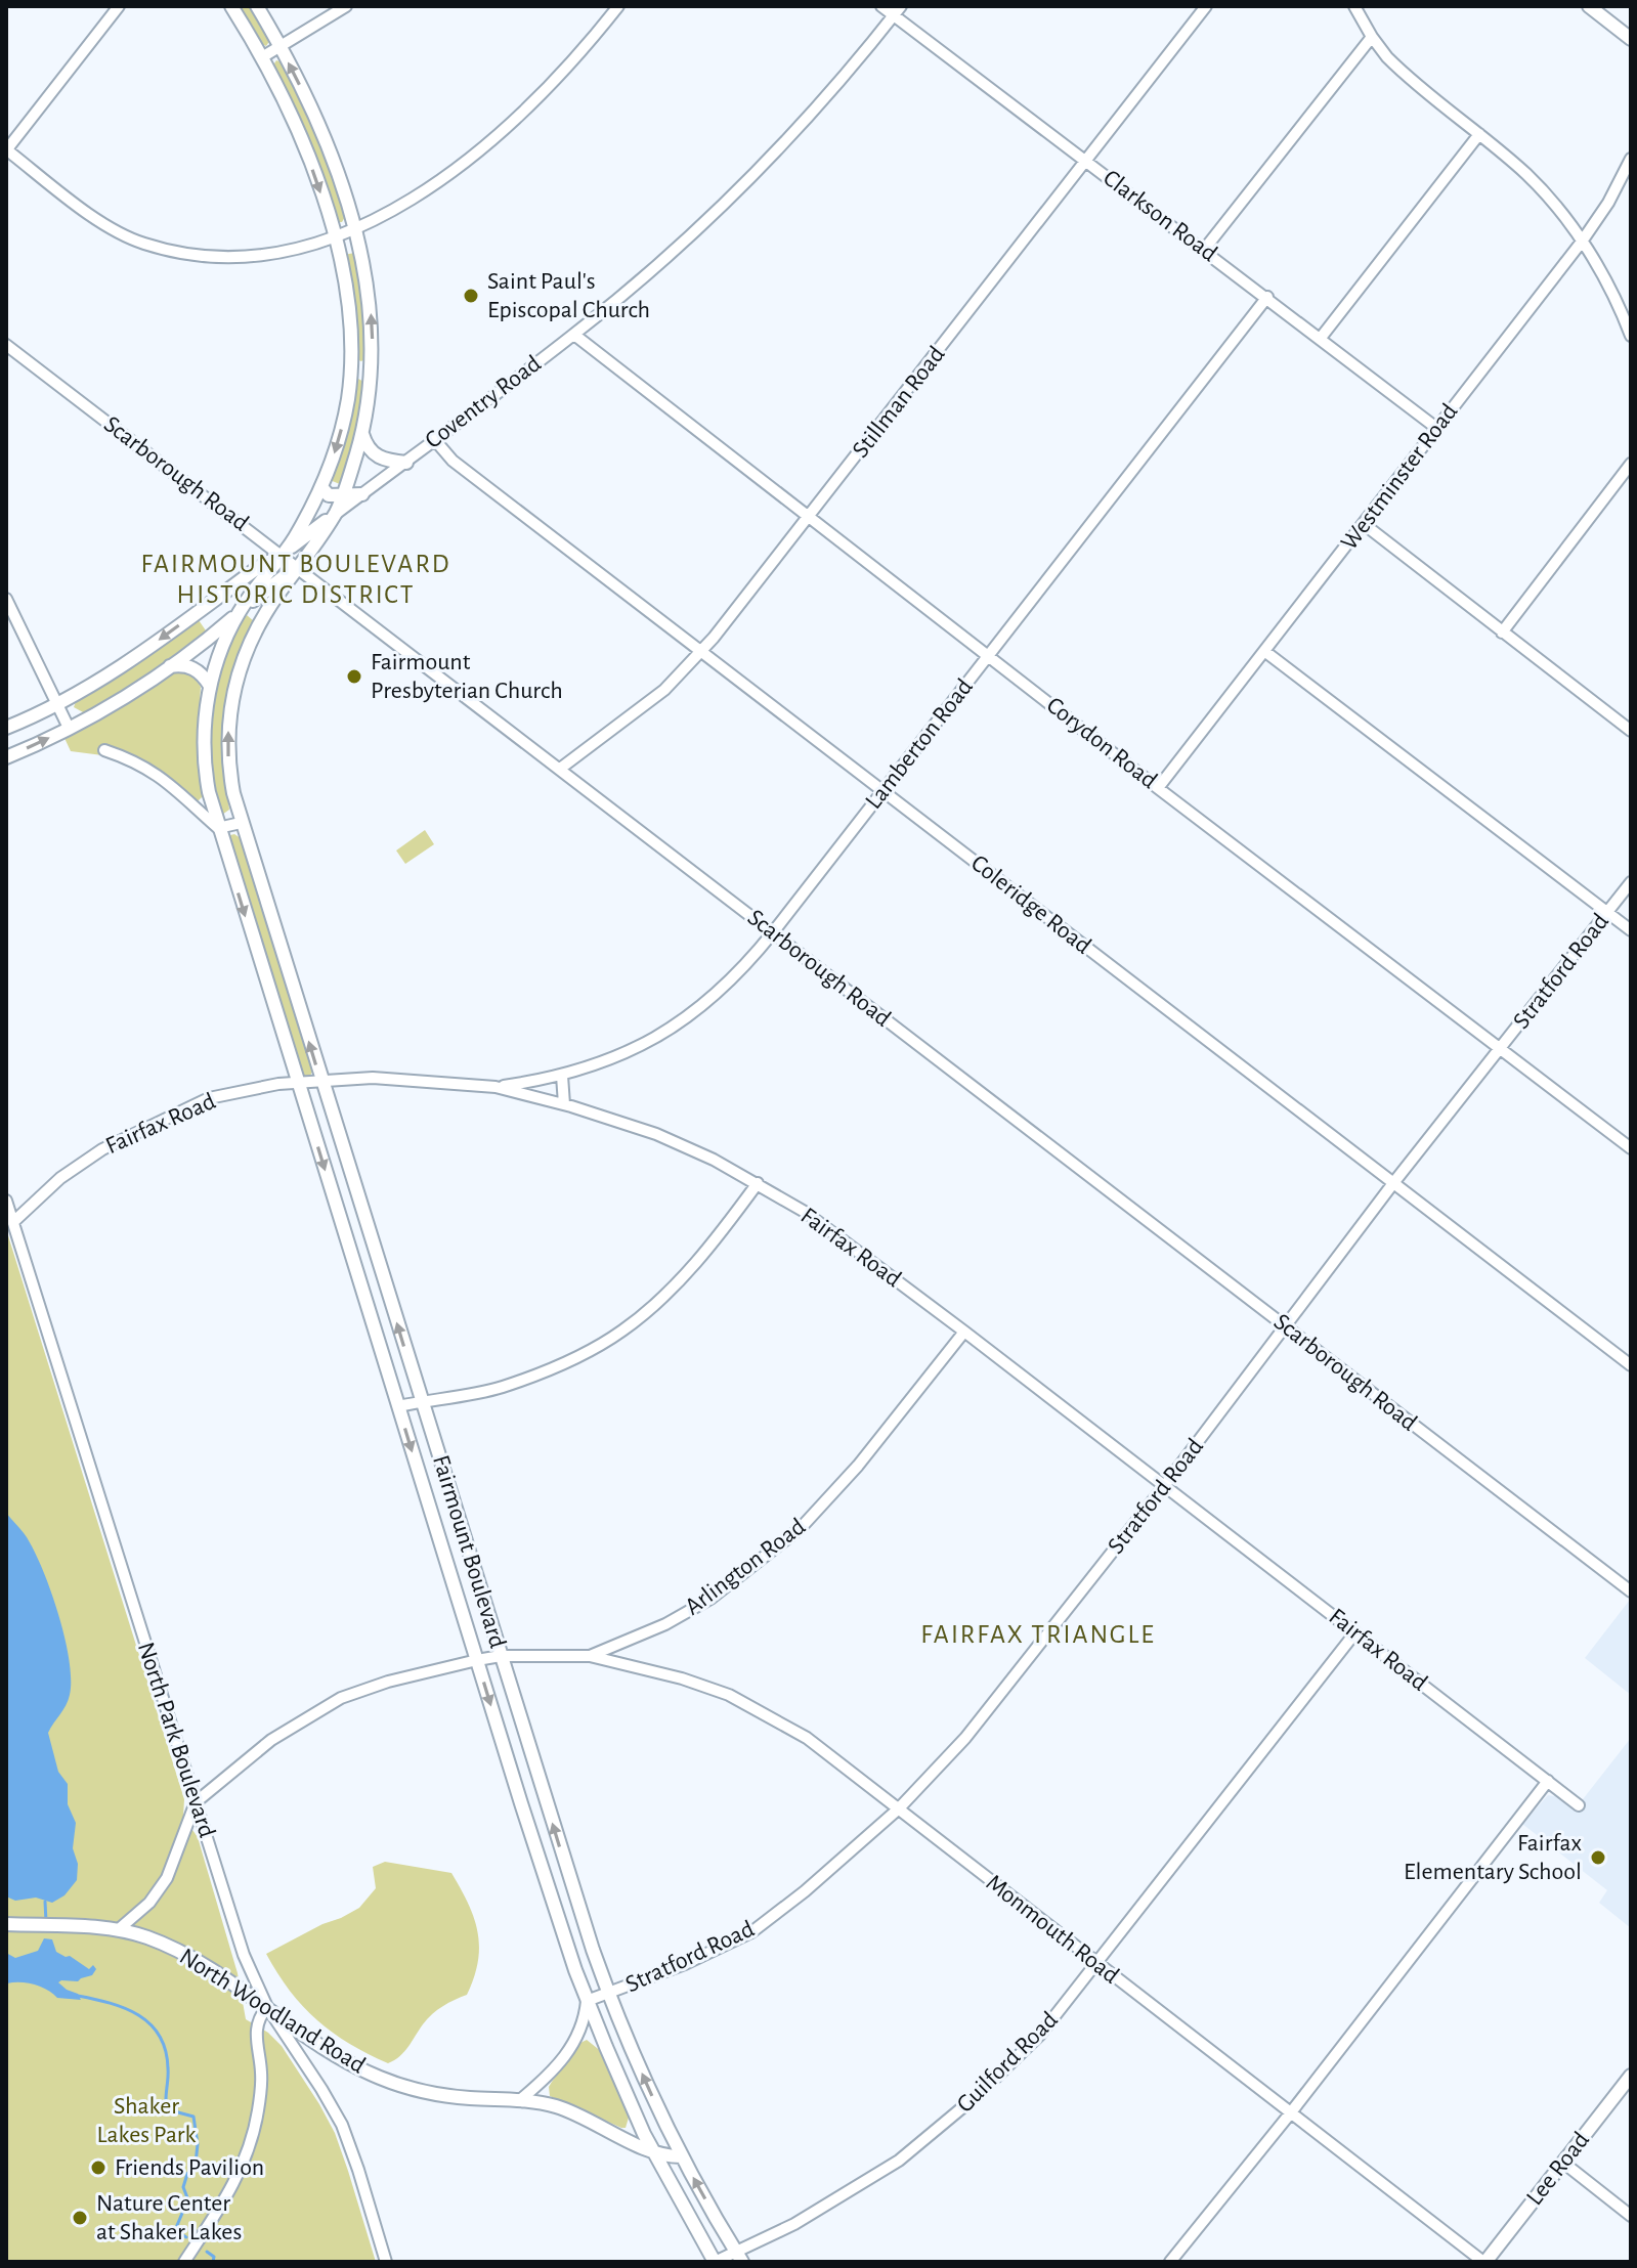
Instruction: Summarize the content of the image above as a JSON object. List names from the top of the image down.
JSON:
{
  "streets": {
    "main road": [
      "Coventry Road",
      "Fairmount Boulevard",
      "North Woodland Road",
      "Lee Road"
    ],
    "street": [
      "Clarkson Road",
      "Stillman Road",
      "Scarborough Road",
      "Westminster Road",
      "Corydon Road",
      "Lamberton Road",
      "Coleridge Road",
      "Stratford Road",
      "Fairfax Road",
      "Arlington Road",
      "North Park Boulevard",
      "Monmouth Road",
      "Guilford Road"
    ]
  },
  "crossings": [
    ["Clarkson Road", "Coventry Road"],
    ["Clarkson Road", "Stillman Road"],
    ["Clarkson Road", "Westminster Road"],
    ["Clarkson Road", "Lamberton Road"],
    ["Coventry Road", "Scarborough Road"],
    ["Coventry Road", "Corydon Road"],
    ["Coventry Road", "Coleridge Road"],
    ["Coventry Road", "Fairmount Boulevard"],
    ["Stillman Road", "Scarborough Road"],
    ["Stillman Road", "Corydon Road"],
    ["Stillman Road", "Coleridge Road"],
    ["Scarborough Road", "Lamberton Road"],
    ["Scarborough Road", "Stratford Road"],
    ["Scarborough Road", "Fairmount Boulevard"],
    ["Westminster Road", "Corydon Road"],
    ["Corydon Road", "Lamberton Road"],
    ["Corydon Road", "Stratford Road"],
    ["Lamberton Road", "Coleridge Road"],
    ["Lamberton Road", "Fairfax Road"],
    ["Coleridge Road", "Stratford Road"],
    ["Stratford Road", "Fairfax Road"],
    ["Stratford Road", "Fairmount Boulevard"],
    ["Stratford Road", "Monmouth Road"],
    ["Fairfax Road", "Fairmount Boulevard"],
    ["Fairfax Road", "Arlington Road"],
    ["Fairfax Road", "North Park Boulevard"],
    ["Fairfax Road", "Guilford Road"],
    ["Fairmount Boulevard", "Arlington Road"],
    ["Fairmount Boulevard", "North Woodland Road"],
    ["Fairmount Boulevard", "Guilford Road"],
    ["Arlington Road", "North Park Boulevard"],
    ["Arlington Road", "Monmouth Road"],
    ["Arlington Road", "North Woodland Road"],
    ["North Park Boulevard", "North Woodland Road"],
    ["Monmouth Road", "Guilford Road"],
    ["Monmouth Road", "Lee Road"]
  ],
  "districts": ["FAIRMOUNT BOULEVARD HISTORIC DISTRICT", "FAIRFAX TRIANGLE"],
  "parks": ["Shaker Lakes Park"],
  "places": [
    "Saint Paul's Episcopal Church",
    "Fairmount Presbyterian Church",
    "Fairfax Elementary School",
    "Friends Pavilion",
    "Nature Center at Shaker Lakes"
  ]
}
